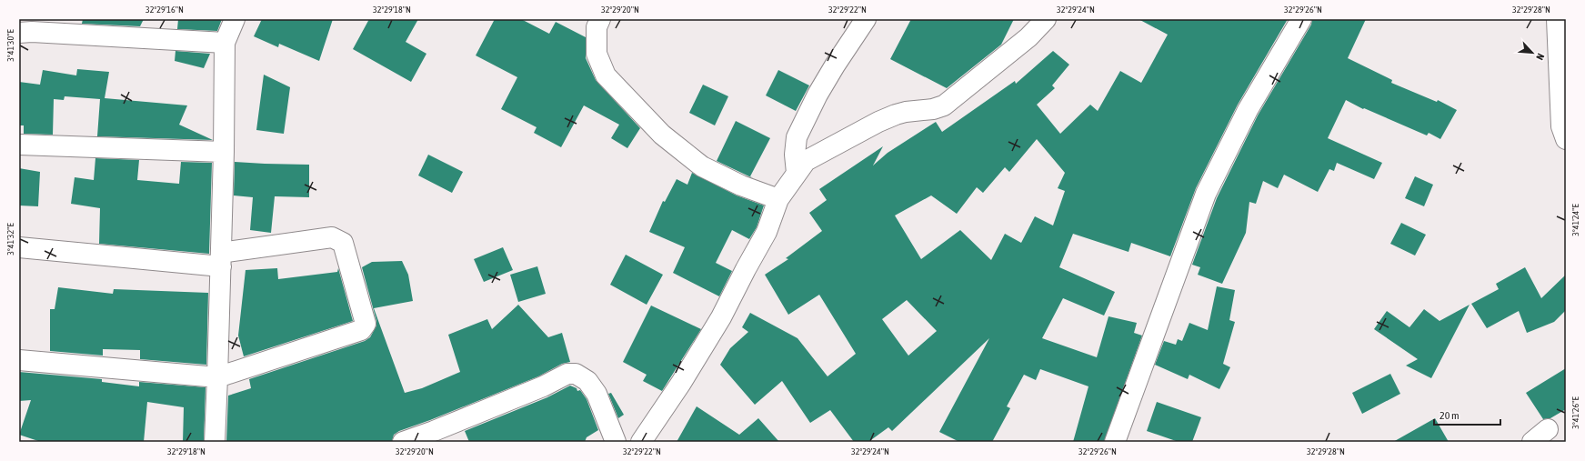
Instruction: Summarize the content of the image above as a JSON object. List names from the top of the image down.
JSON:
{
  "scale_bar": "20 m",
  "north": "bottom right",
  "coordinates": [
    "32°29'16\"N",
    "32°29'18\"N",
    "32°29'20\"N",
    "32°29'22\"N",
    "32°29'24\"N",
    "32°29'26\"N",
    "32°29'28\"N",
    "3°41'30\"E",
    "3°41'24\"E",
    "3°41'32\"E",
    "3°41'26\"E"
  ]
}
